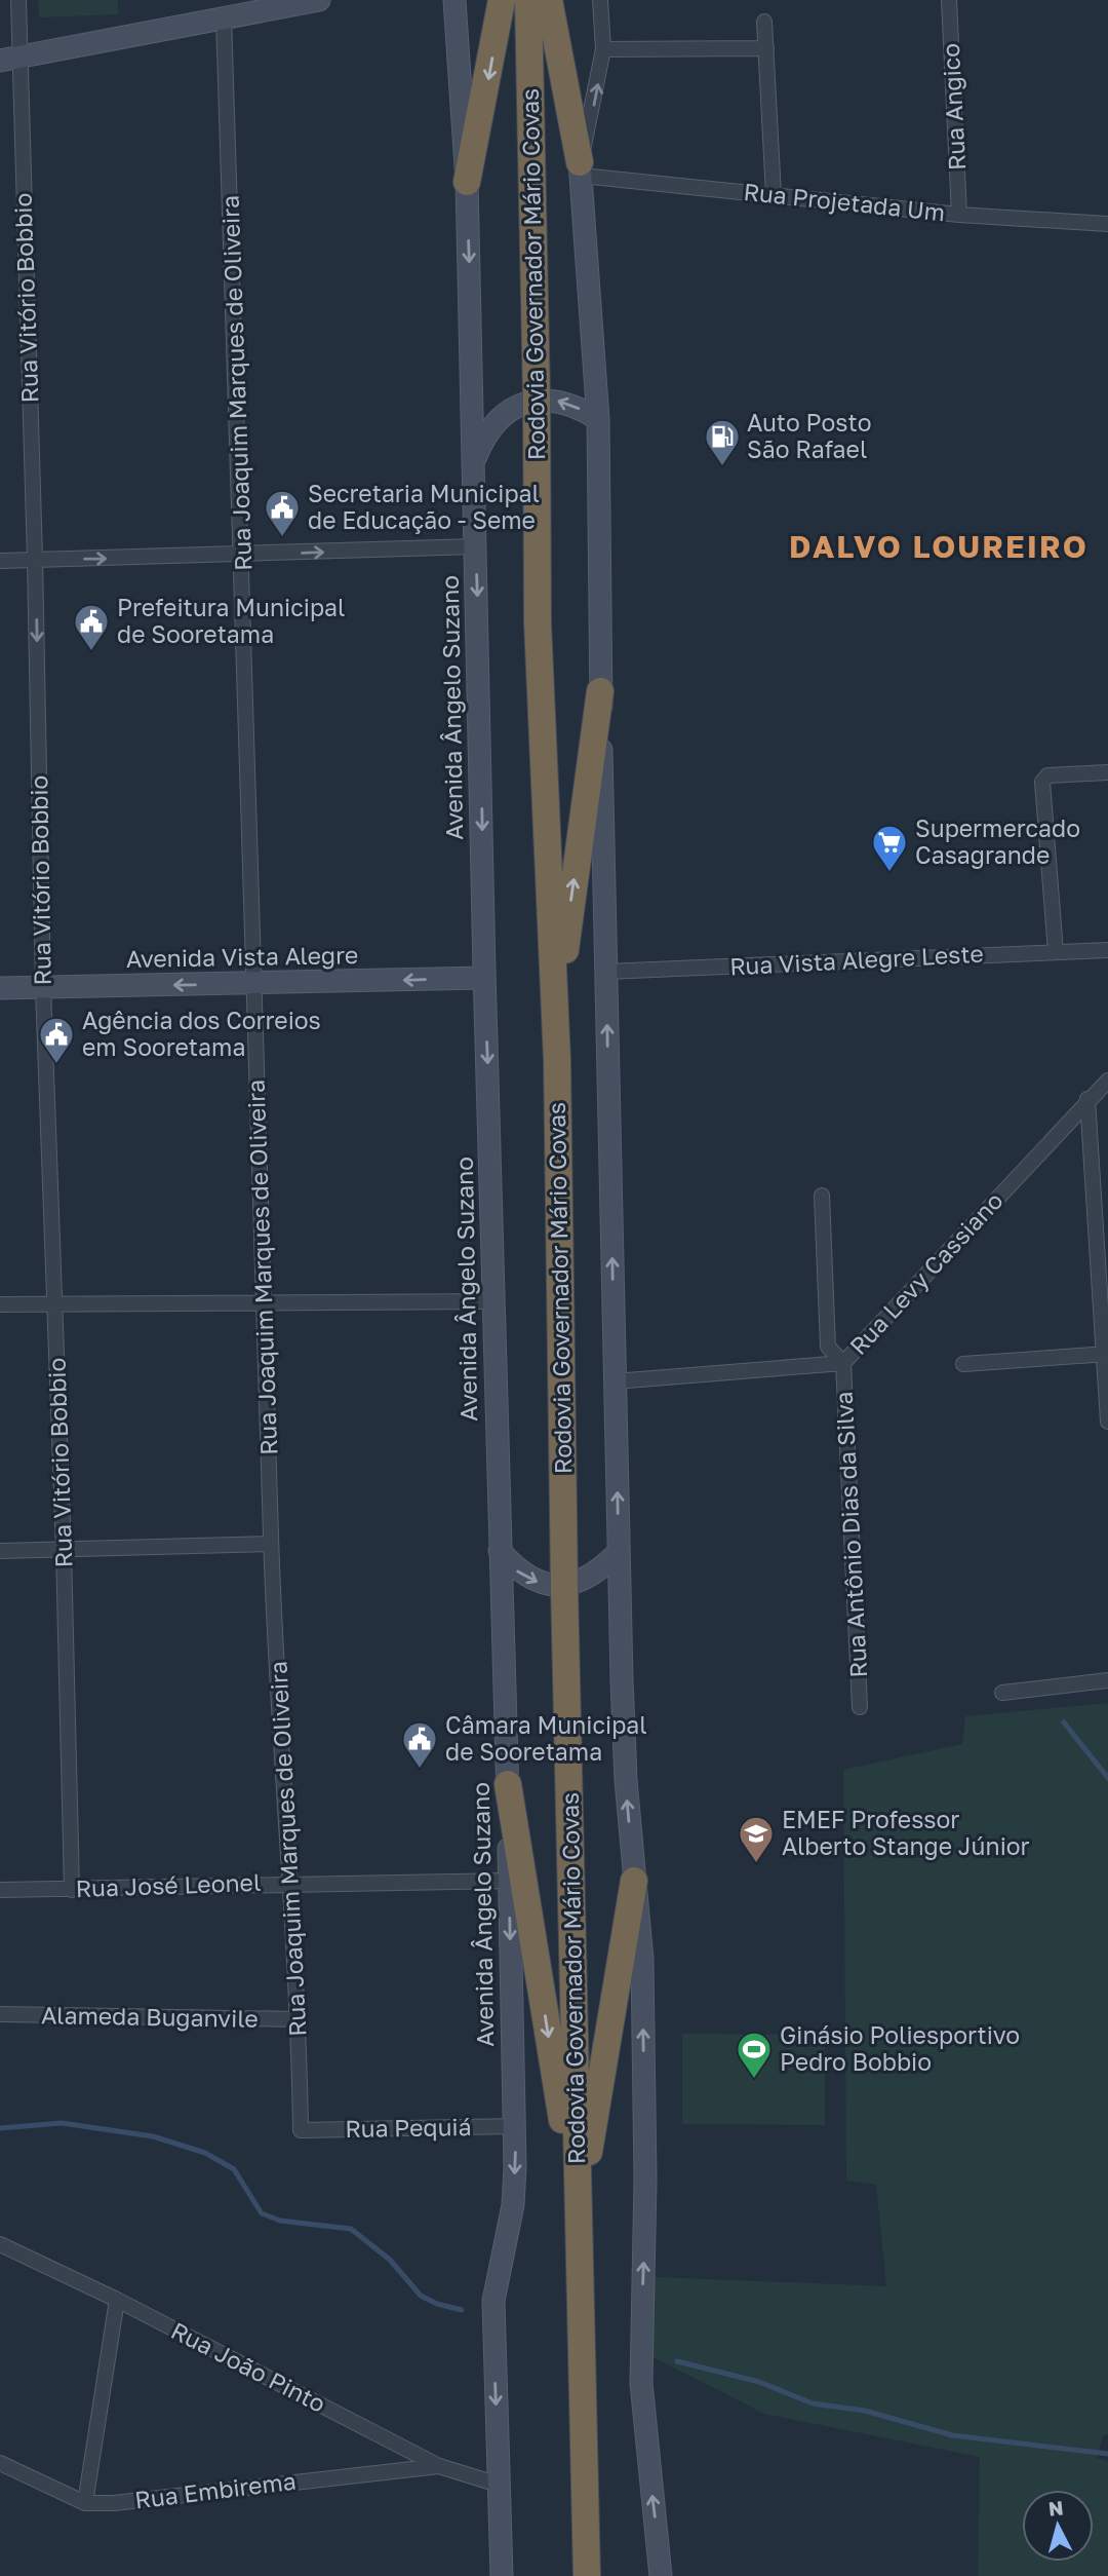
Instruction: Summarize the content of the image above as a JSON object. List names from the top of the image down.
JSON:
{
  "streets": {
    "highway": ["Rodovia Governador Mário Covas"],
    "main road": ["Avenida Ângelo Suzano", "Avenida Vista Alegre"],
    "street": [
      "Rua Angico",
      "Rua Projetada Um",
      "Rua Vitório Bobbio",
      "Rua Joaquim Marques de Oliveira",
      "Rua Vista Alegre Leste",
      "Rua Levy Cassiano",
      "Rua Antônio Dias da Silva",
      "Rua José Leonel",
      "Alameda Buganvile",
      "Rua Pequiá",
      "Rua João Pinto",
      "Rua Embirema"
    ]
  },
  "crossings": [
    ["Rua Angico", "Rua Projetada Um"],
    ["Rua Vitório Bobbio", "Avenida Vista Alegre"],
    ["Rua Vitório Bobbio", "Rua José Leonel"],
    ["Rua Joaquim Marques de Oliveira", "Avenida Vista Alegre"],
    ["Rua Joaquim Marques de Oliveira", "Rua José Leonel"],
    ["Rua Joaquim Marques de Oliveira", "Alameda Buganvile"],
    ["Rua Joaquim Marques de Oliveira", "Rua Pequiá"],
    ["Avenida Ângelo Suzano", "Avenida Vista Alegre"],
    ["Avenida Ângelo Suzano", "Rua José Leonel"],
    ["Avenida Ângelo Suzano", "Rua Pequiá"],
    ["Avenida Ângelo Suzano", "Rua João Pinto"],
    ["Rua Levy Cassiano", "Rua Antônio Dias da Silva"],
    ["Rua João Pinto", "Rua Embirema"]
  ],
  "one_way": ["Avenida Vista Alegre"],
  "districts": ["DALVO LOUREIRO"],
  "places": {
    "fuel station": ["Auto Posto São Rafael"],
    "public building": [
      "Secretaria Municipal de Educação - Seme",
      "Prefeitura Municipal de Sooretama",
      "Agência dos Correios em Sooretama",
      "Câmara Municipal de Sooretama"
    ],
    "supermarket": ["Supermercado Casagrande"],
    "school or university": ["EMEF Professor Alberto Stange Júnior"],
    "sports": ["Ginásio Poliesportivo Pedro Bobbio"]
  },
  "north": "top"
}
